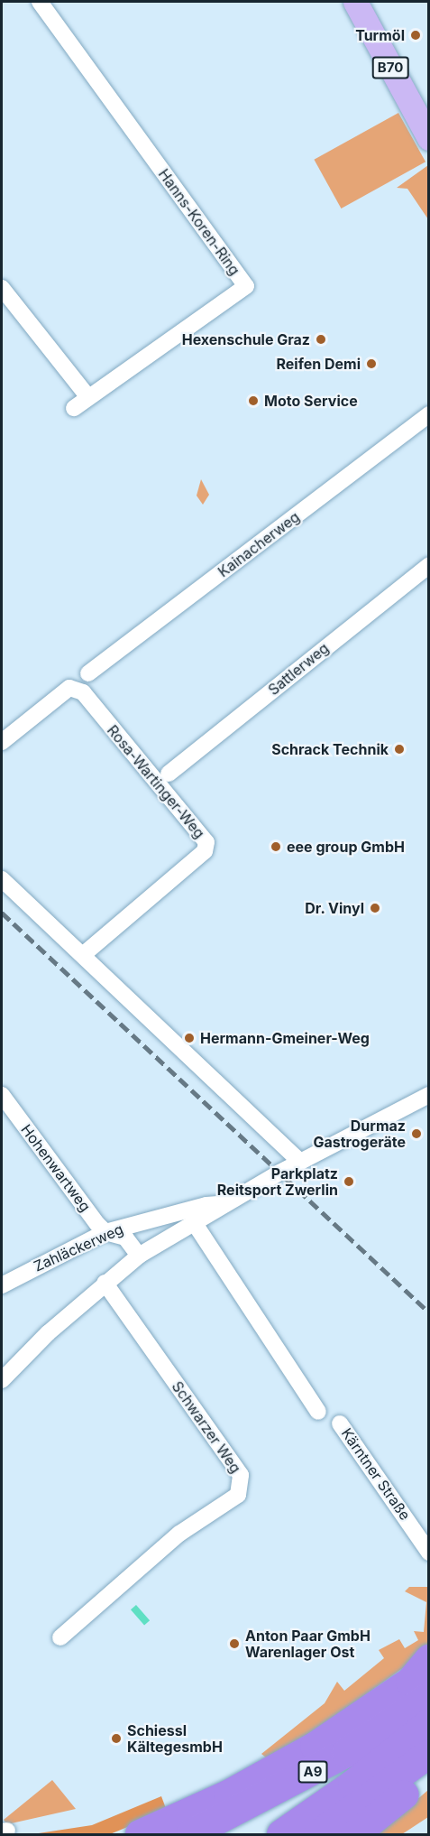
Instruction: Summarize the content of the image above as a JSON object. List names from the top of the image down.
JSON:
{
  "streets": {
    "highway": ["A9"],
    "main road": ["B70"],
    "street": [
      "Hanns-Koren-Ring",
      "Kainacherweg",
      "Sattlerweg",
      "Rosa-Wartinger-Weg",
      "Hohenwartweg",
      "Zahläckerweg",
      "Schwarzer Weg",
      "Kärntner Straße"
    ]
  },
  "crossings": [
    ["Hohenwartweg", "Zahläckerweg"]
  ],
  "places": [
    "Turmöl",
    "Hexenschule Graz",
    "Reifen Demi",
    "Moto Service",
    "Schrack Technik",
    "eee group GmbH",
    "Dr. Vinyl",
    "Hermann-Gmeiner-Weg",
    "Durmaz Gastrogeräte",
    "Parkplatz Reitsport Zwerlin",
    "Anton Paar GmbH Warenlager Ost",
    "Schiessl KältegesmbH"
  ]
}
